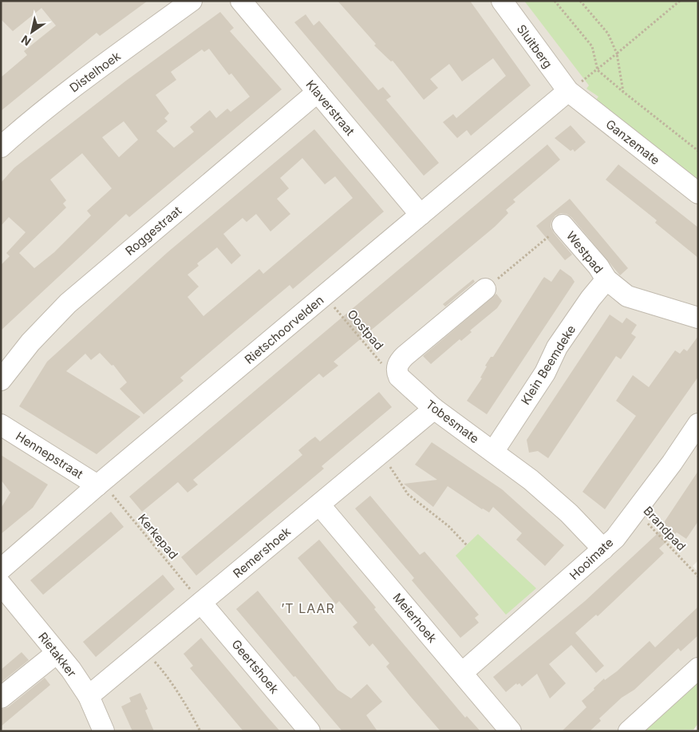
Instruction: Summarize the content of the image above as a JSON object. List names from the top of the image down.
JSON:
{
  "streets": {
    "street": [
      "Sluitberg",
      "Distelhoek",
      "Klaverstraat",
      "Ganzemate",
      "Roggestraat",
      "Westpad",
      "Rietschoorvelden",
      "Klein Beemdeke",
      "Tobesmate",
      "Hennepstraat",
      "Remershoek",
      "Hooimate",
      "Meierhoek",
      "Rietakker",
      "Geertshoek"
    ],
    "path": ["Oostpad", "Brandpad", "Kerkepad"]
  },
  "crossings": [
    ["Sluitberg", "Ganzemate"],
    ["Sluitberg", "Rietschoorvelden"],
    ["Klaverstraat", "Roggestraat"],
    ["Klaverstraat", "Rietschoorvelden"],
    ["Ganzemate", "Rietschoorvelden"],
    ["Westpad", "Klein Beemdeke"],
    ["Rietschoorvelden", "Oostpad"],
    ["Rietschoorvelden", "Hennepstraat"],
    ["Rietschoorvelden", "Kerkepad"],
    ["Oostpad", "Tobesmate"],
    ["Klein Beemdeke", "Tobesmate"],
    ["Tobesmate", "Remershoek"],
    ["Tobesmate", "Hooimate"],
    ["Hennepstraat", "Kerkepad"],
    ["Brandpad", "Hooimate"],
    ["Kerkepad", "Remershoek"],
    ["Kerkepad", "Geertshoek"],
    ["Remershoek", "Meierhoek"],
    ["Remershoek", "Rietakker"],
    ["Remershoek", "Geertshoek"],
    ["Hooimate", "Meierhoek"]
  ],
  "districts": ["’T LAAR"],
  "north": "bottom left"
}
